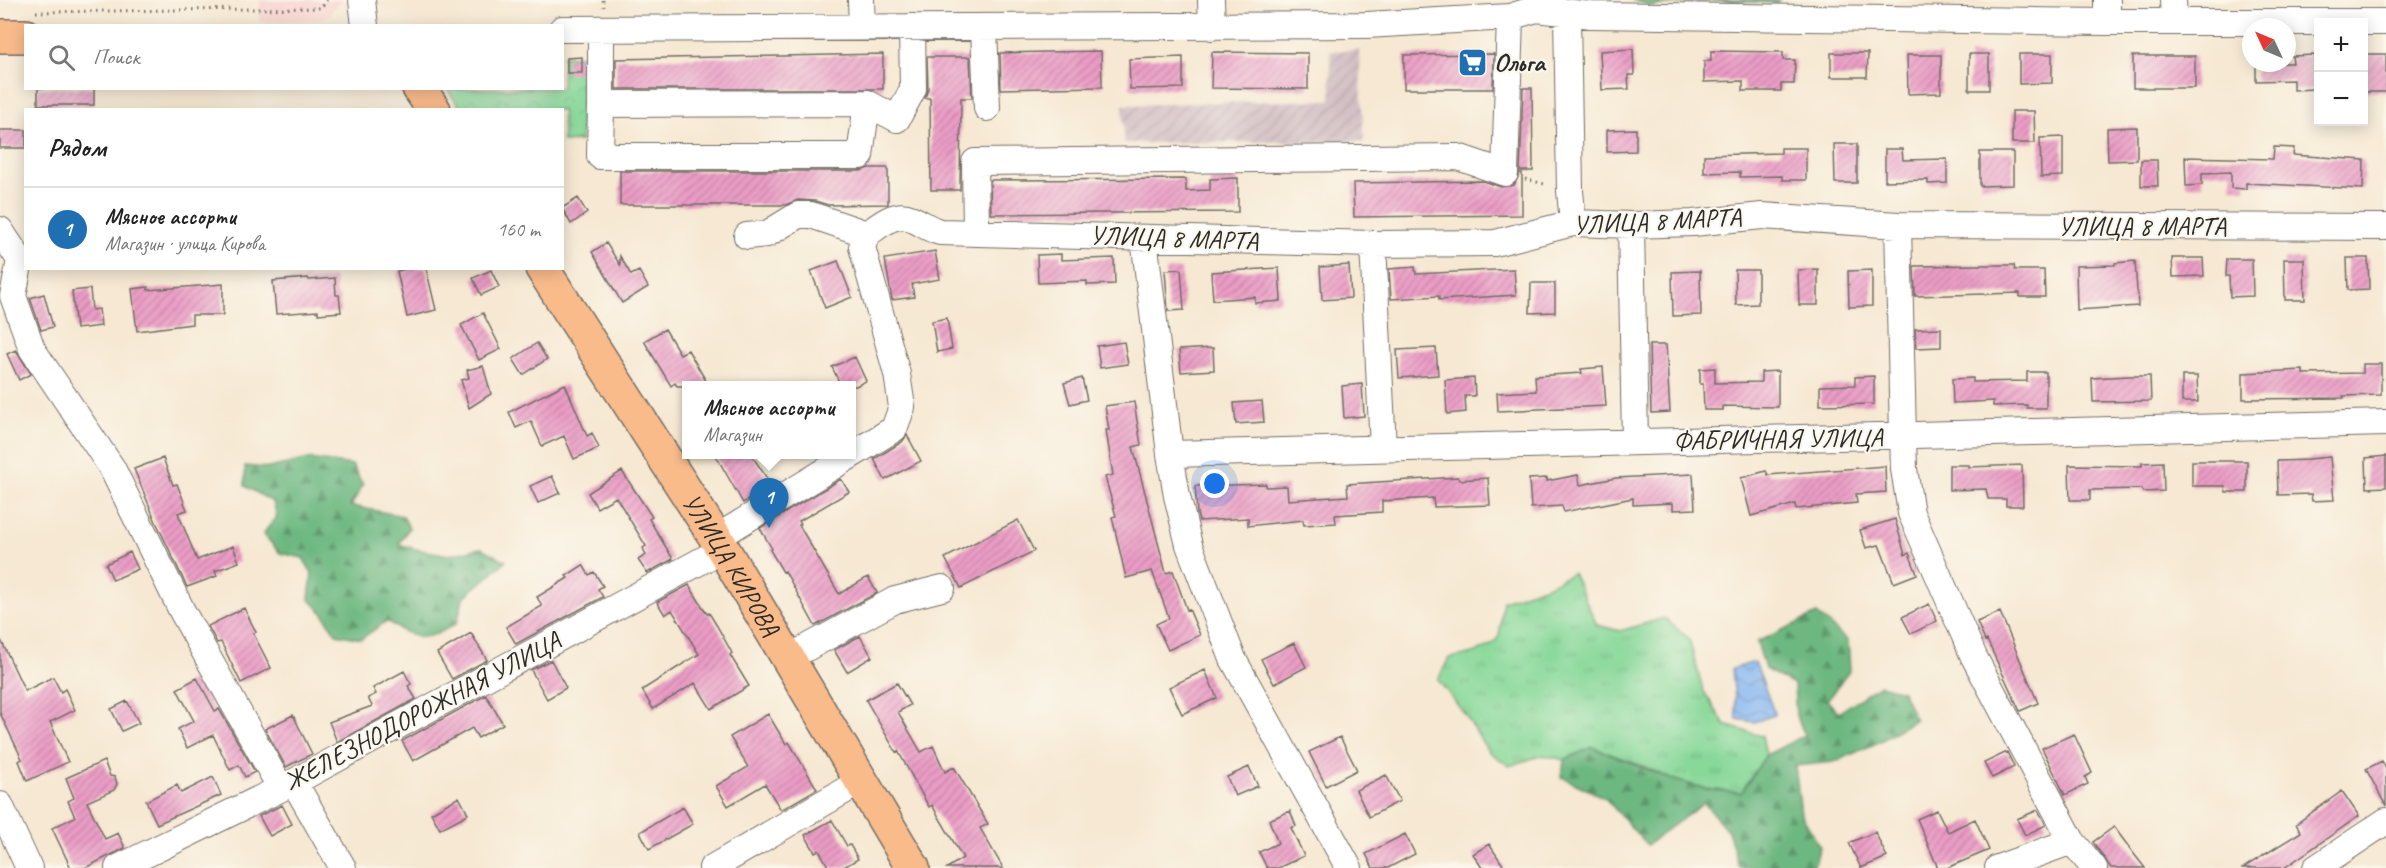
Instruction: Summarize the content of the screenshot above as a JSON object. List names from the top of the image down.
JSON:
{
  "streets": {
    "main road": ["УЛИЦА КИРОВА"],
    "street": ["УЛИЦА 8 МАРТА", "ФАБРИЧНАЯ УЛИЦА", "ЖЕЛЕЗНОДОРОЖНАЯ УЛИЦА"]
  },
  "crossings": [
    ["УЛИЦА 8 МАРТА", "ЖЕЛЕЗНОДОРОЖНАЯ УЛИЦА"],
    ["УЛИЦА КИРОВА", "ЖЕЛЕЗНОДОРОЖНАЯ УЛИЦА"]
  ],
  "places": {
    "supermarket": ["Ольга"]
  },
  "north": "top left",
  "page": {
    "map_buttons": ["+", "−"],
    "search": "Поиск",
    "heading": "Рядом",
    "list": [
      {
        "mark": "1",
        "name": "Мясное ассорти",
        "note": "Магазин · улица Кирова",
        "value": "160 m"
      }
    ],
    "popup": ["Мясное ассорти", "Магазин"],
    "pins": "1"
  }
}
